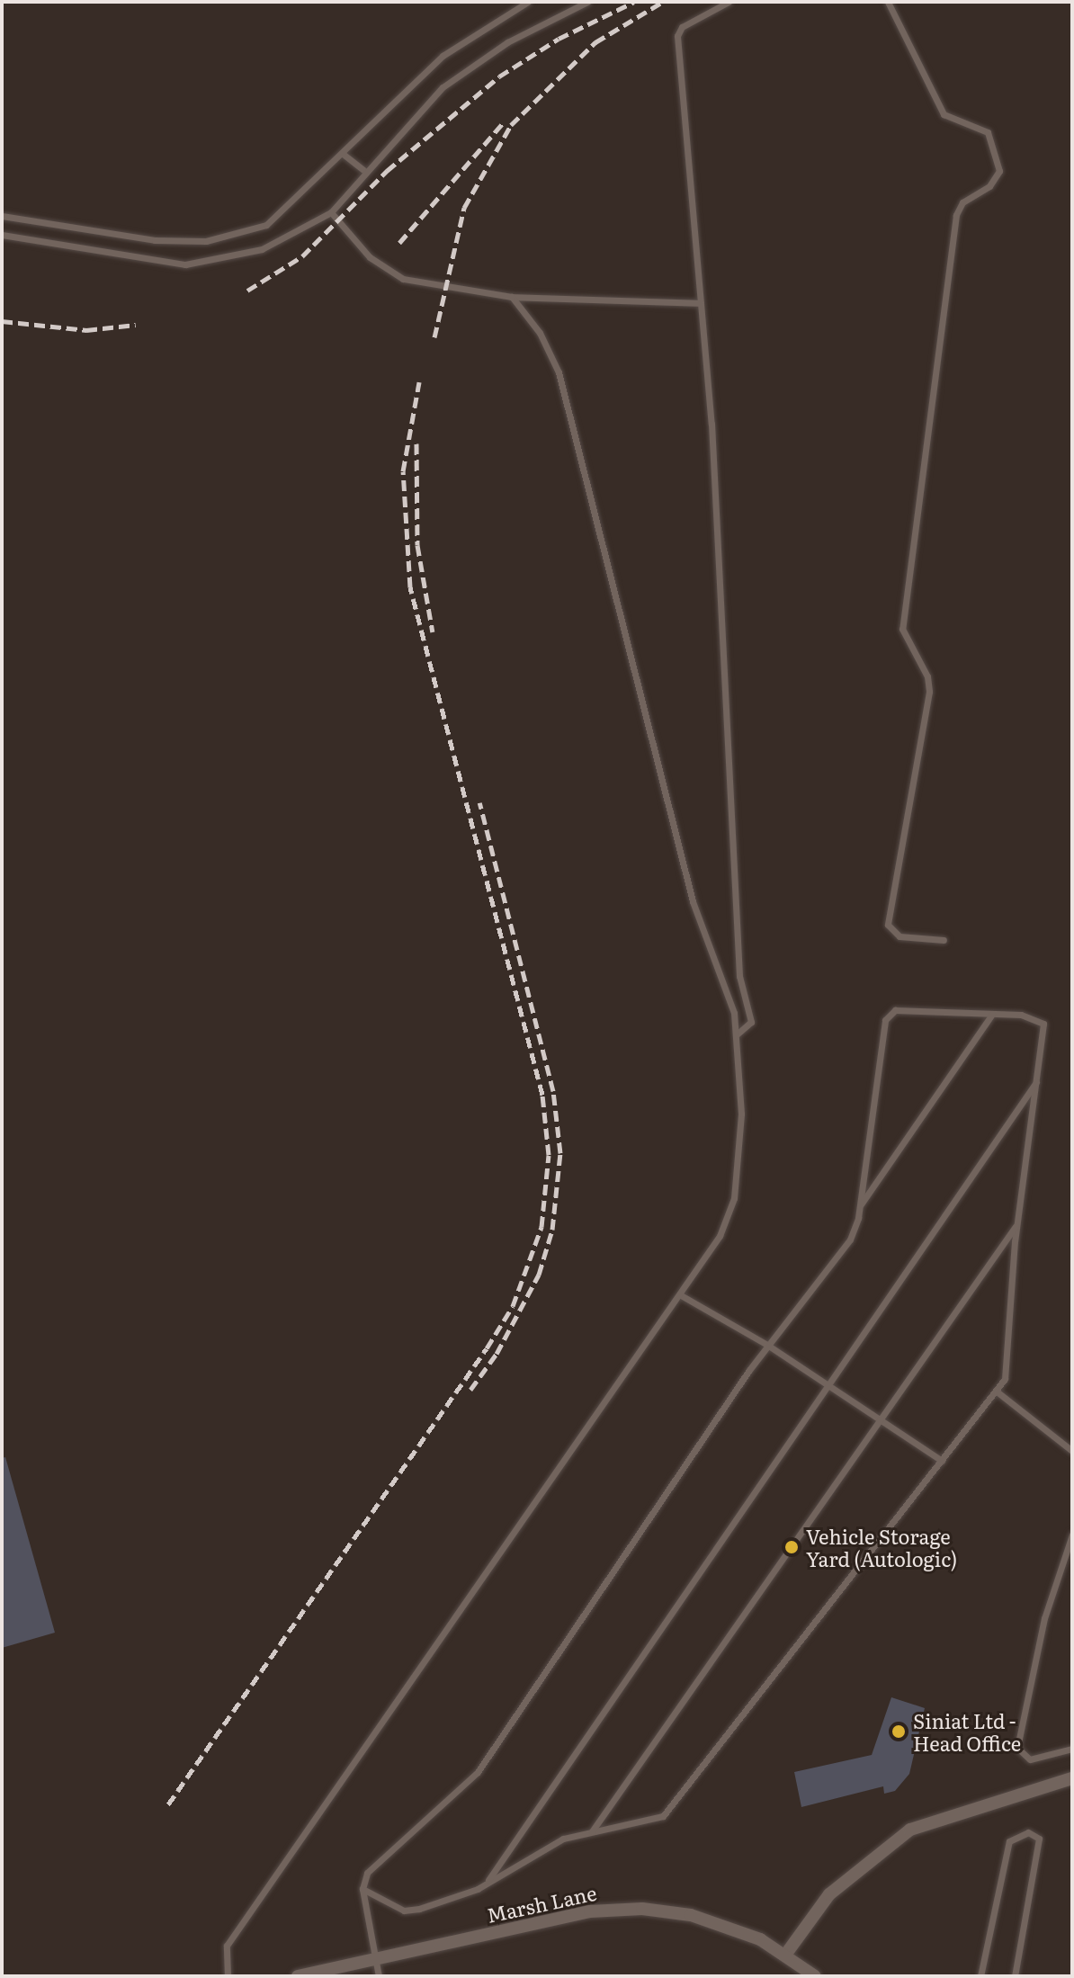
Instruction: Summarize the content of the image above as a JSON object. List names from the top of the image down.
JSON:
{
  "streets": {
    "street": ["Marsh Lane"]
  },
  "places": ["Vehicle Storage Yard (Autologic)", "Siniat Ltd - Head Office"]
}
